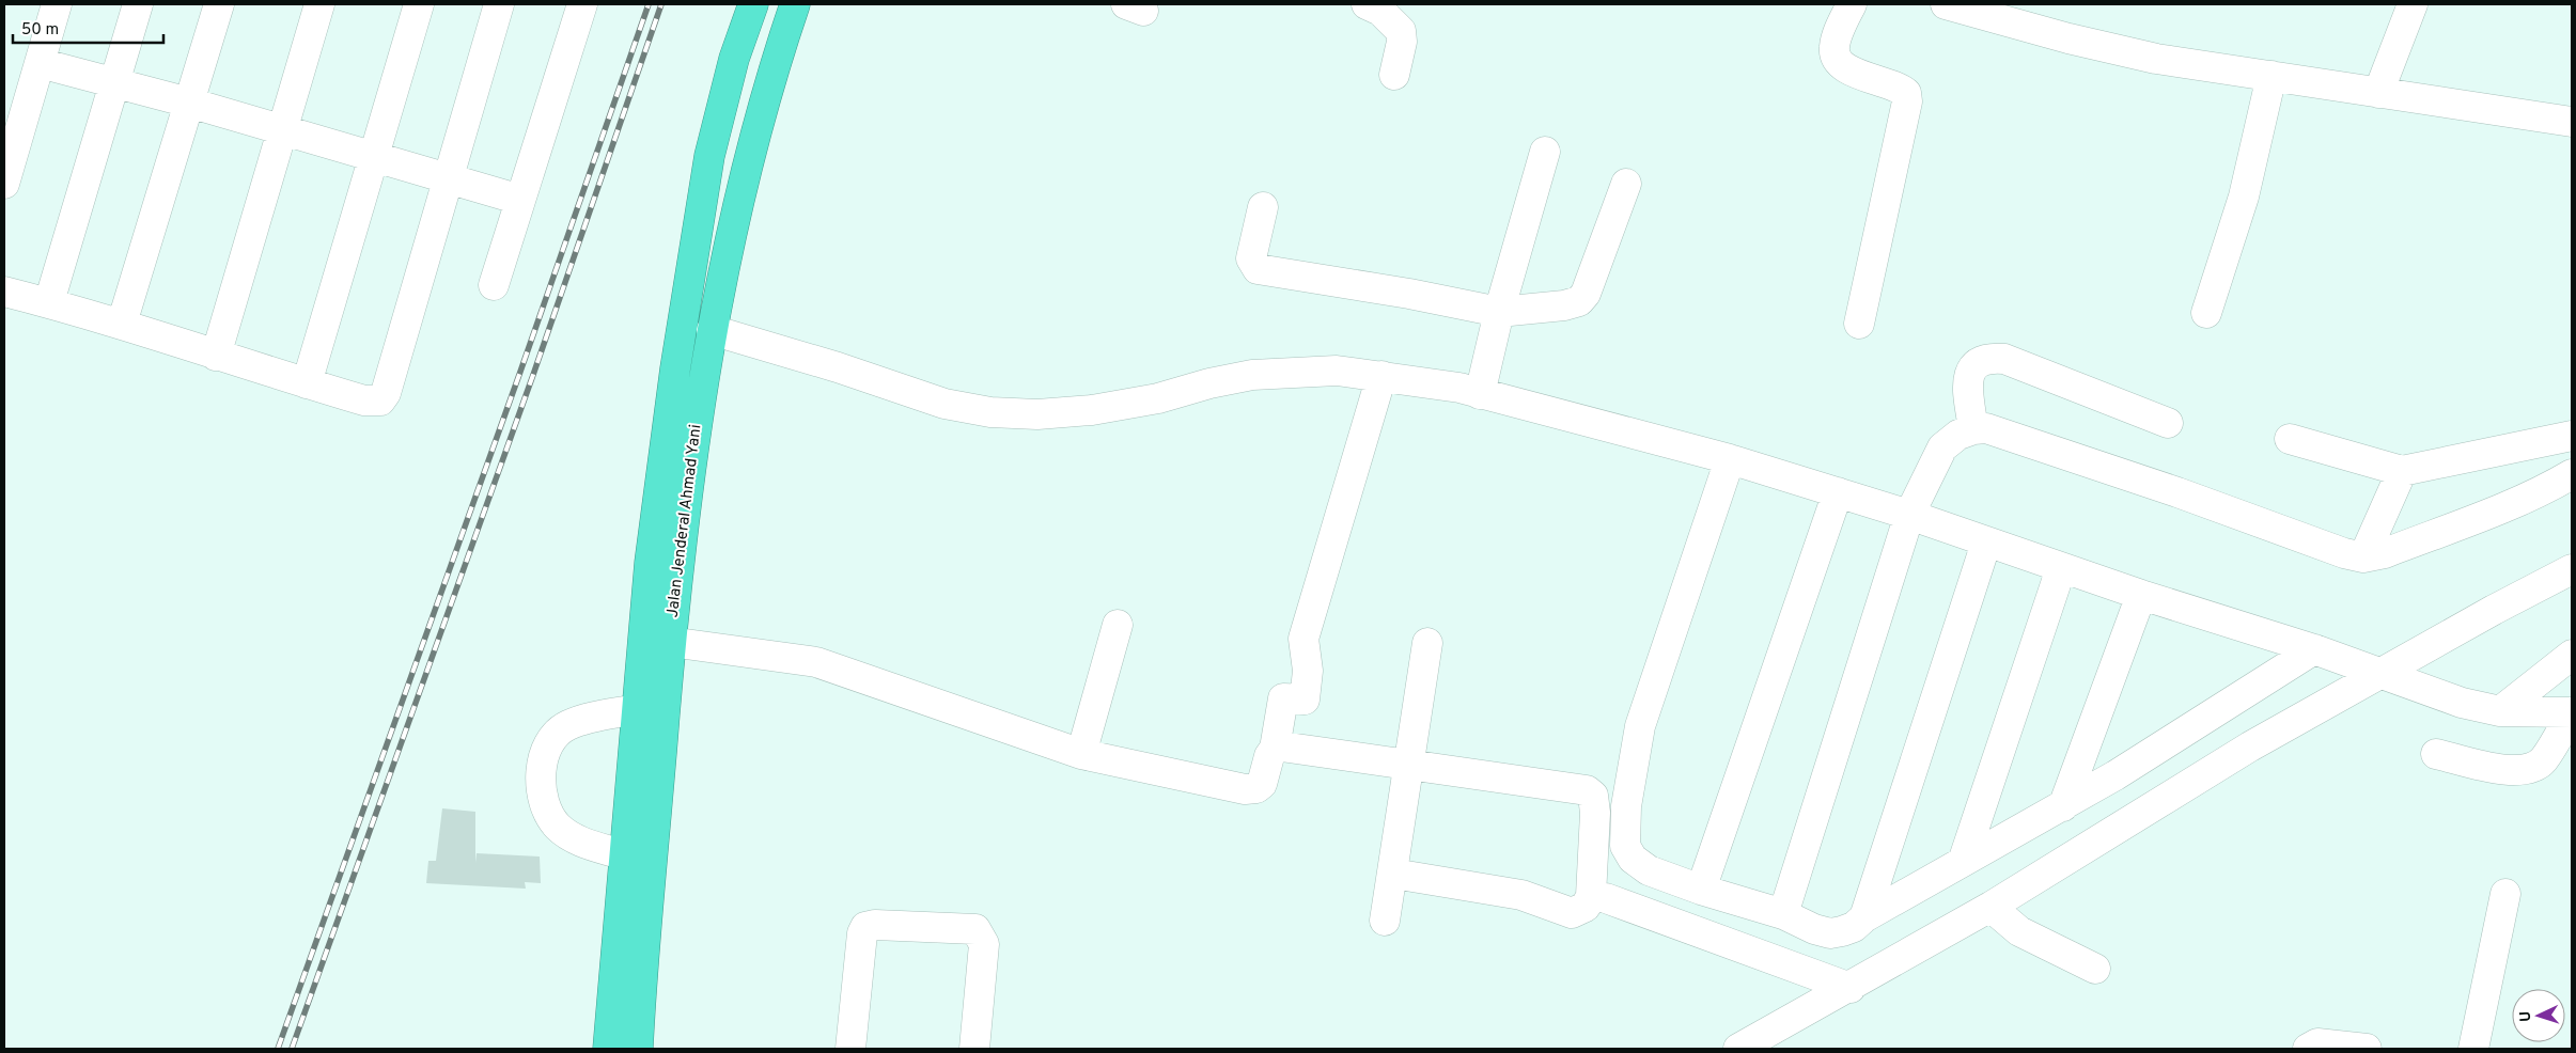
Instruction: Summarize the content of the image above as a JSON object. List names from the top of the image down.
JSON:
{
  "streets": {
    "highway": ["Jalan Jenderal Ahmad Yani"]
  },
  "scale_bar": "50 m",
  "north": "left"
}
